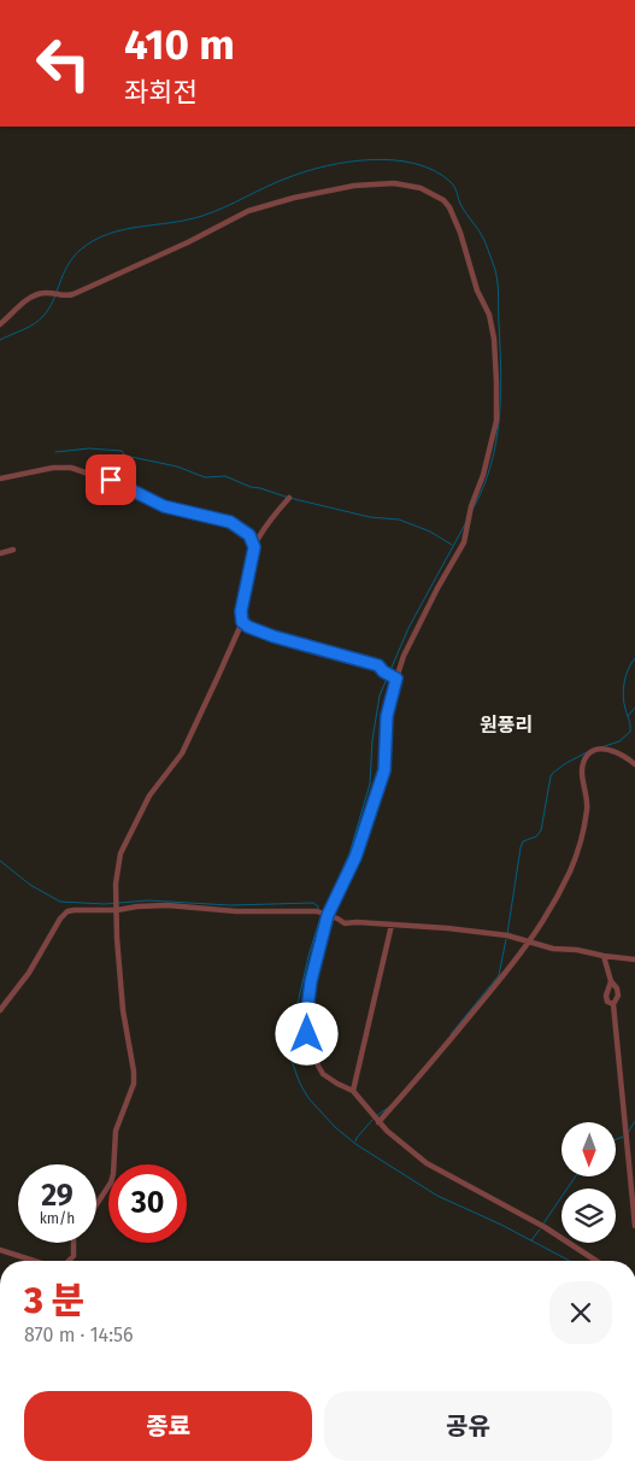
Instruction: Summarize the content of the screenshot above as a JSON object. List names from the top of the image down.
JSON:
{
  "districts": ["원풍리"],
  "north": "bottom",
  "page": {
    "turn": ["410 m", "좌회전"],
    "speed": "29 km/h",
    "limit": "30",
    "heading": ["3 분", "870 m · 14:56"],
    "buttons": ["종료", "공유"]
  }
}
